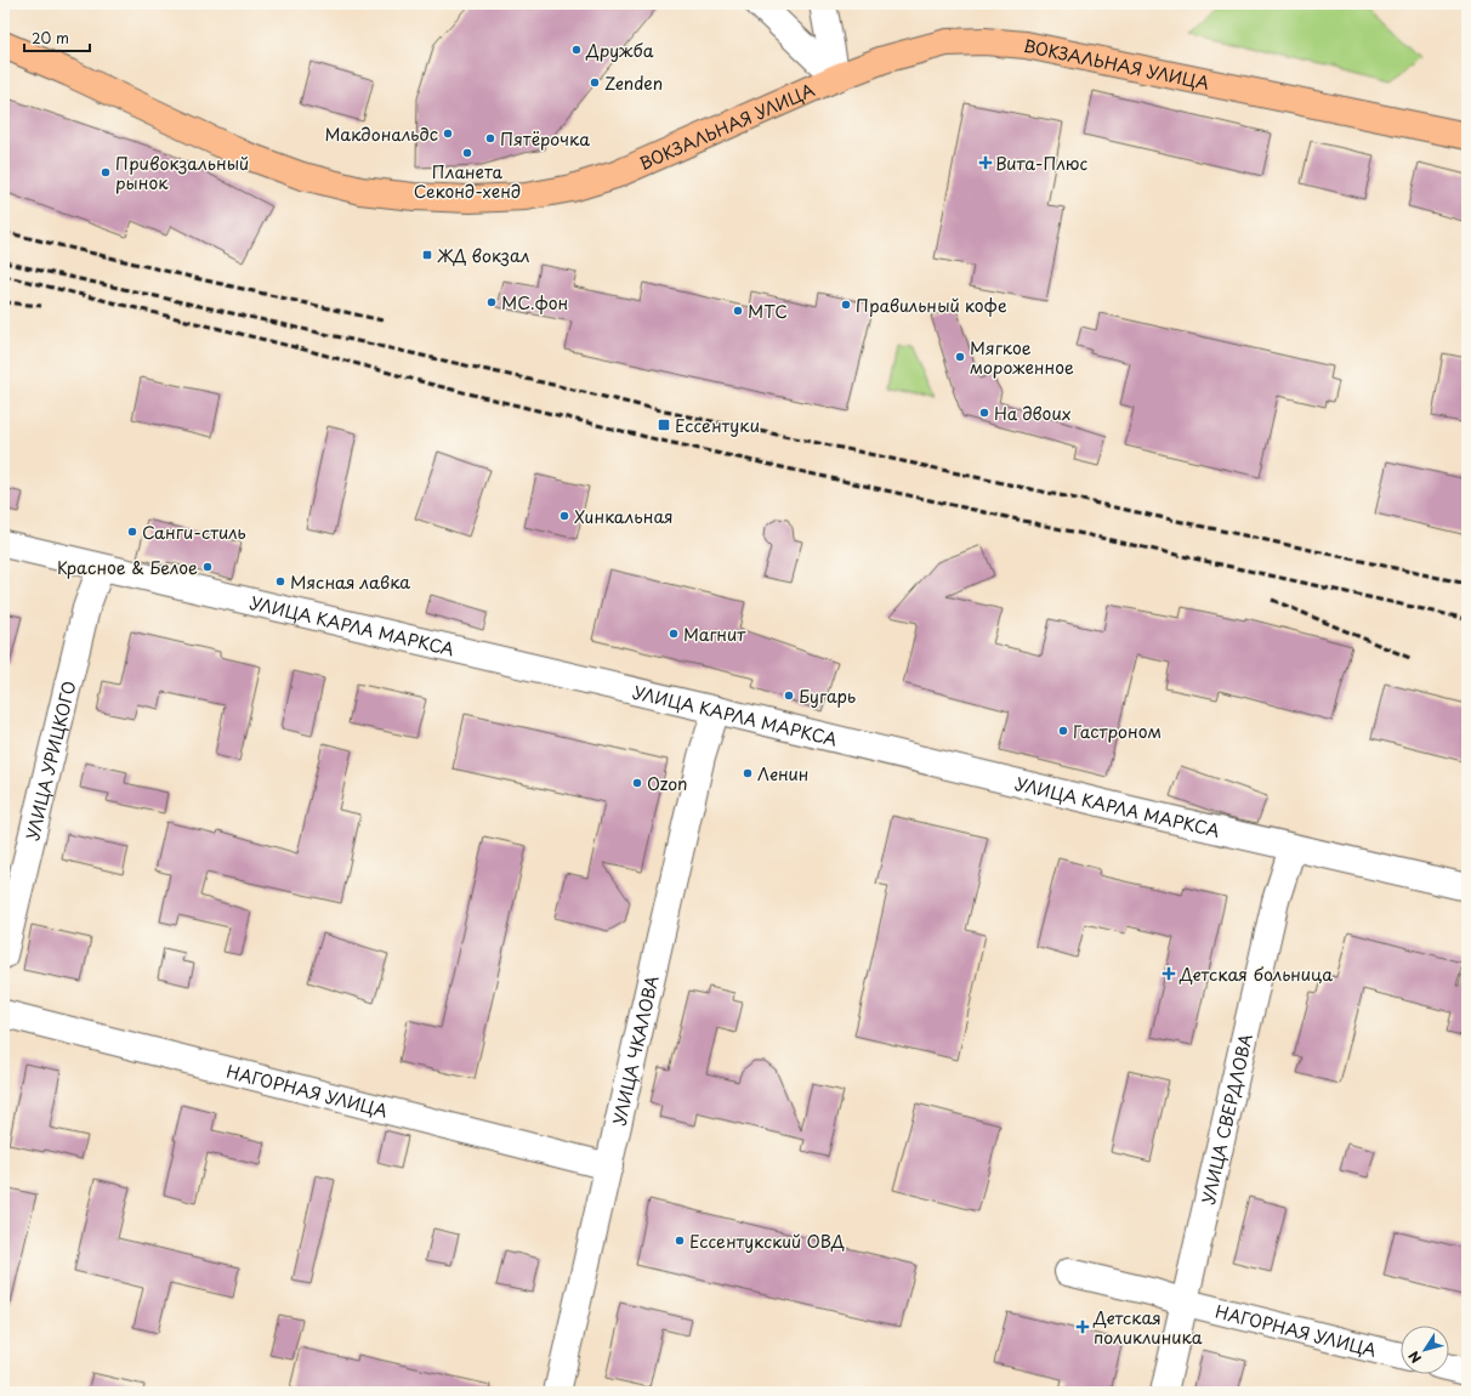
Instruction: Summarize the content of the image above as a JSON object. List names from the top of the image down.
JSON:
{
  "streets": {
    "main road": ["ВОКЗАЛЬНАЯ УЛИЦА"],
    "street": [
      "УЛИЦА КАРЛА МАРКСА",
      "УЛИЦА УРИЦКОГО",
      "УЛИЦА ЧКАЛОВА",
      "НАГОРНАЯ УЛИЦА",
      "УЛИЦА СВЕРДЛОВА"
    ]
  },
  "crossings": [
    ["УЛИЦА КАРЛА МАРКСА", "УЛИЦА УРИЦКОГО"],
    ["УЛИЦА КАРЛА МАРКСА", "УЛИЦА ЧКАЛОВА"],
    ["УЛИЦА КАРЛА МАРКСА", "УЛИЦА СВЕРДЛОВА"],
    ["УЛИЦА ЧКАЛОВА", "НАГОРНАЯ УЛИЦА"],
    ["НАГОРНАЯ УЛИЦА", "УЛИЦА СВЕРДЛОВА"]
  ],
  "places": {
    "other": [
      "Дружба",
      "Zenden",
      "Макдональдс",
      "Пятёрочка",
      "Планета Секонд-хенд",
      "Привокзальный рынок",
      "МС.фон",
      "Правильный кофе",
      "МТС",
      "Мягкое мороженное",
      "На двоих",
      "Хинкальная",
      "Санги-стиль",
      "Красное & Белое",
      "Мясная лавка",
      "Магнит",
      "Бугарь",
      "Гастроном",
      "Ленин",
      "Ozon",
      "Ессентукский ОВД"
    ],
    "health": ["Вита-Плюс", "Детская больница", "Детская поликлиника"],
    "transit": ["ЖД вокзал", "Ессентуки"]
  },
  "scale_bar": "20 m",
  "north": "bottom left"
}
